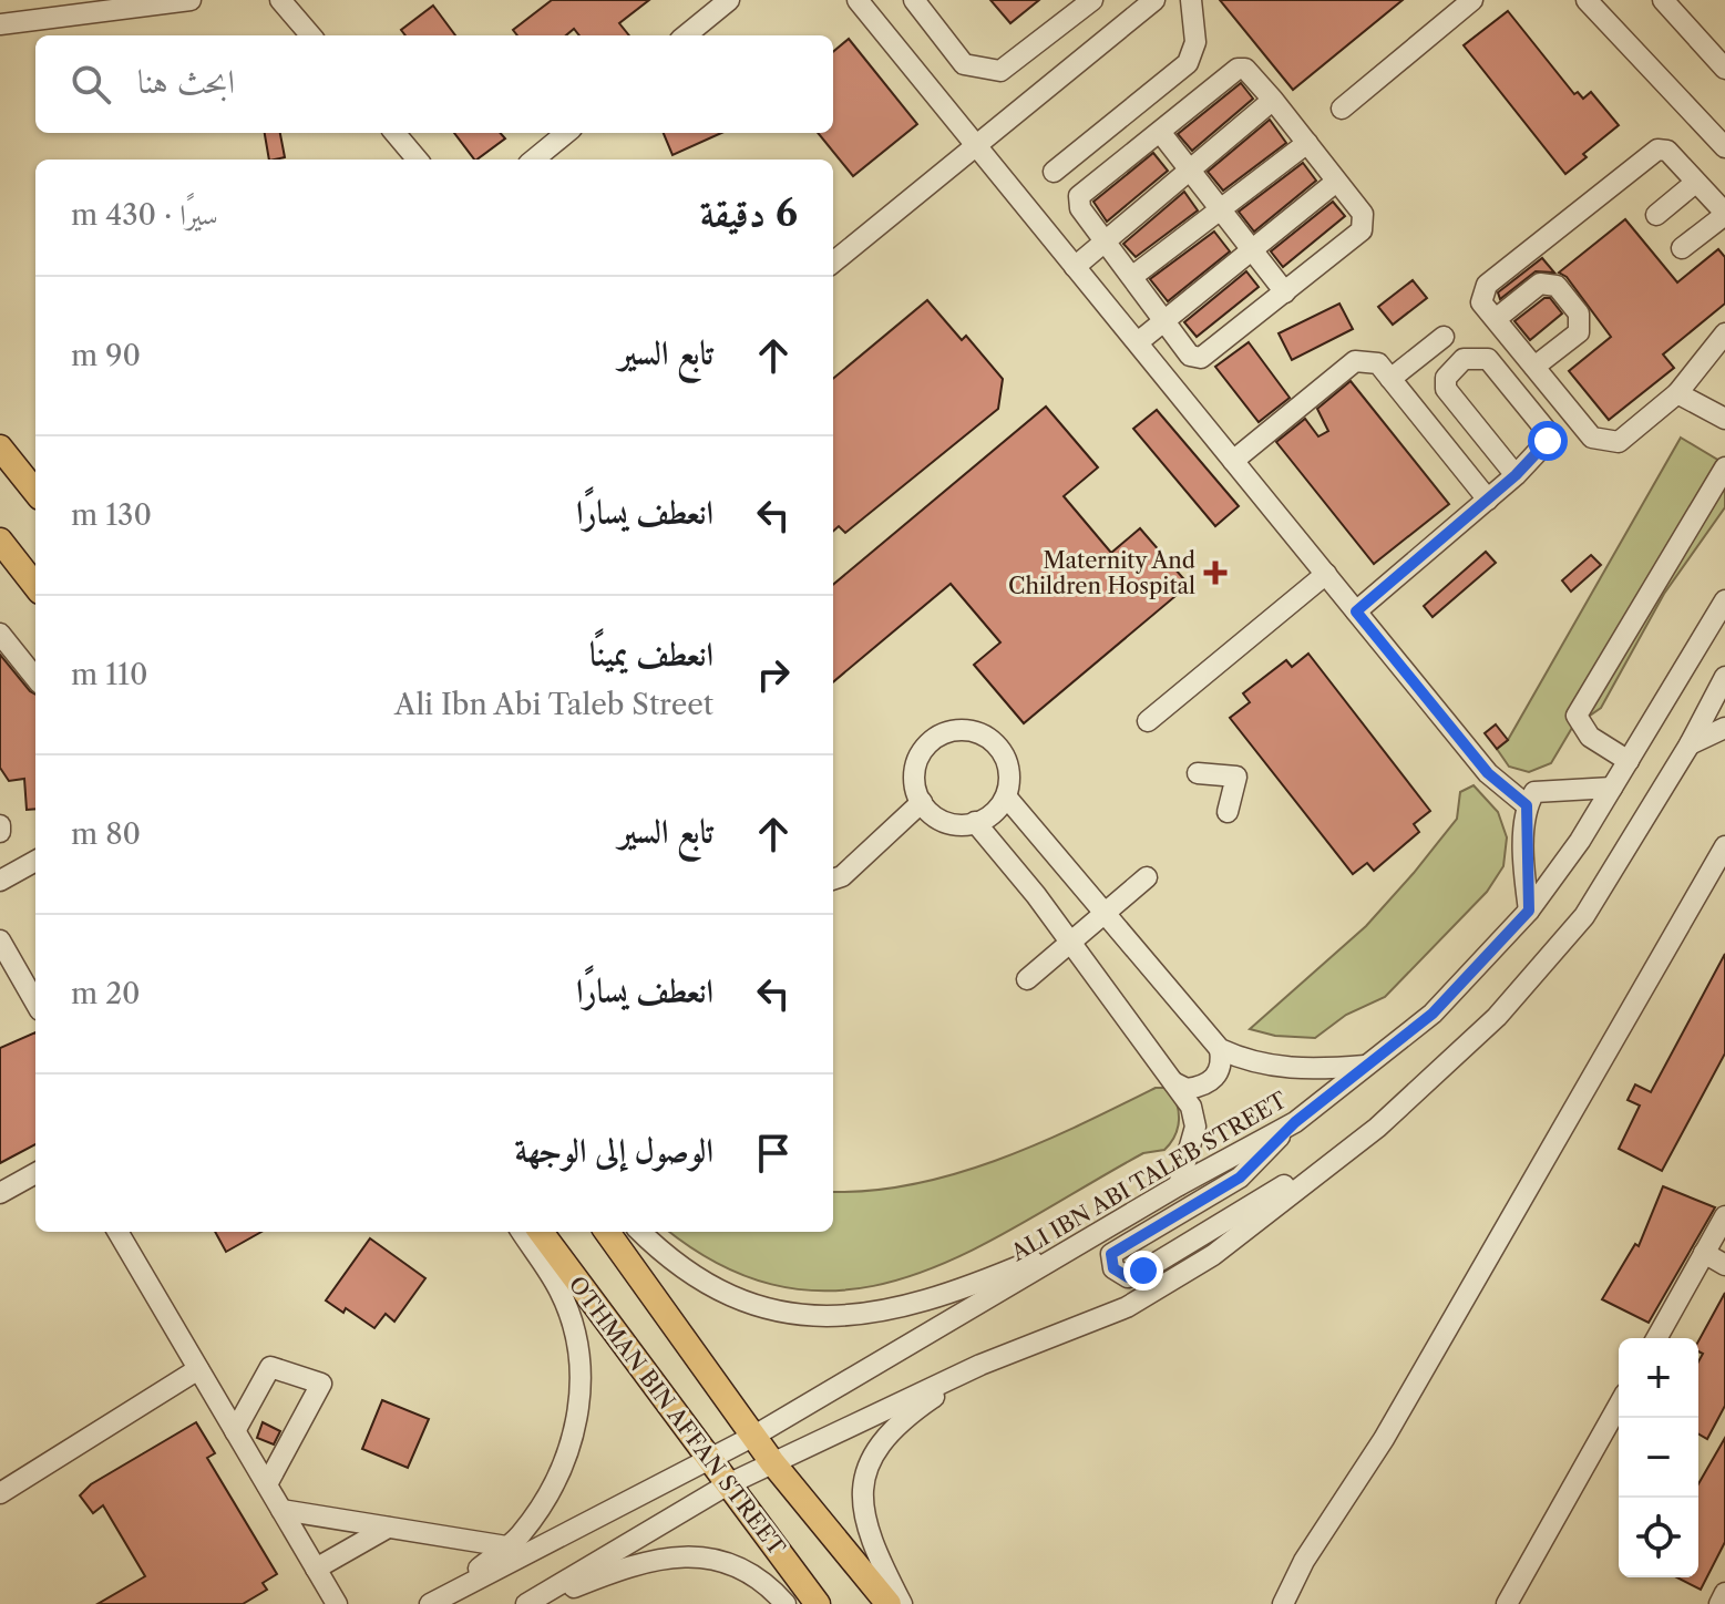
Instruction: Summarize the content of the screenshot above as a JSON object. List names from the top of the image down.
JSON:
{
  "streets": {
    "main road": ["OTHMAN BIN AFFAN STREET"],
    "street": ["ALI IBN ABI TALEB STREET"]
  },
  "crossings": [
    ["ALI IBN ABI TALEB STREET", "OTHMAN BIN AFFAN STREET"]
  ],
  "places": {
    "health": ["Maternity And Children Hospital"]
  },
  "page": {
    "search": "ابحث هنا",
    "heading": ["6 دقيقة", "سيرًا · 430 m"],
    "list": [
      ["تابع السير", "90 m"],
      ["انعطف يسارًا", "130 m"],
      ["انعطف يمينًا", "Ali Ibn Abi Taleb Street", "110 m"],
      ["تابع السير", "80 m"],
      ["انعطف يسارًا", "20 m"],
      "الوصول إلى الوجهة"
    ],
    "map_buttons": ["+", "−"]
  }
}
